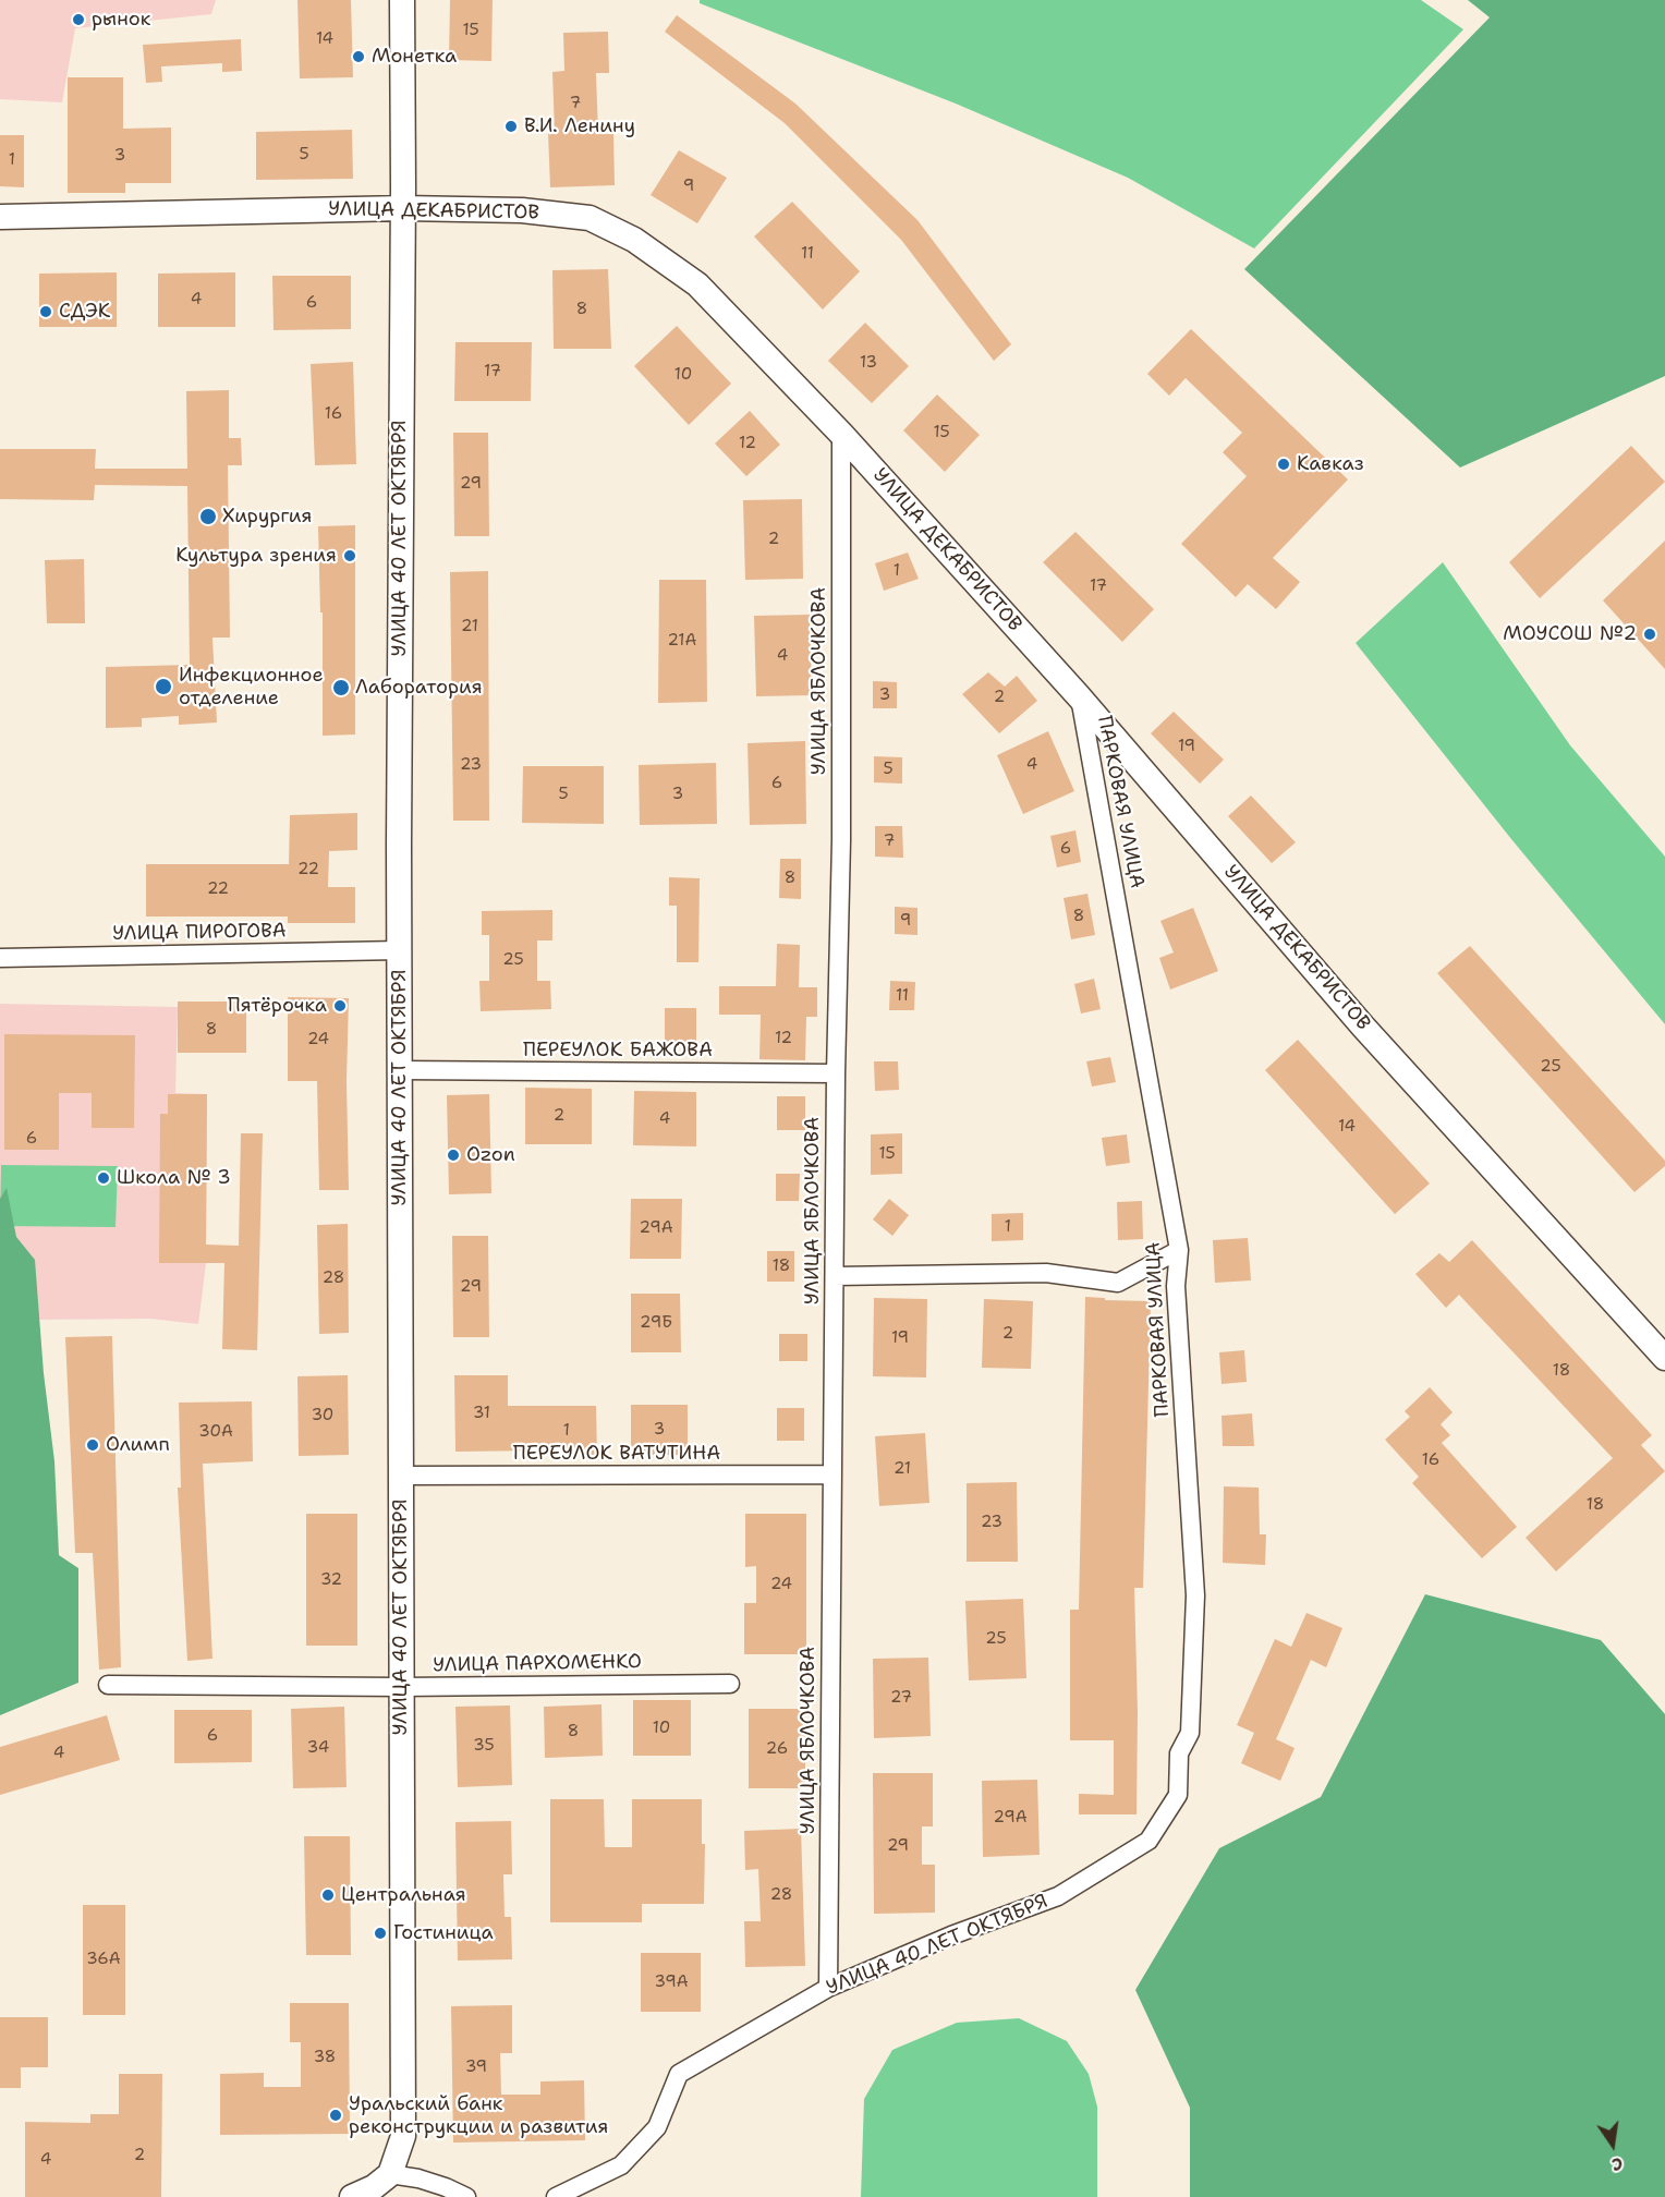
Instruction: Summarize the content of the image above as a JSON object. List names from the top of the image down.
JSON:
{
  "streets": {
    "street": [
      "УЛИЦА ДЕКАБРИСТОВ",
      "УЛИЦА 40 ЛЕТ ОКТЯБРЯ",
      "УЛИЦА ЯБЛОЧКОВА",
      "ПАРКОВАЯ УЛИЦА",
      "УЛИЦА ПИРОГОВА",
      "ПЕРЕУЛОК БАЖОВА",
      "ПЕРЕУЛОК ВАТУТИНА",
      "УЛИЦА ПАРХОМЕНКО"
    ]
  },
  "crossings": [
    ["УЛИЦА ДЕКАБРИСТОВ", "УЛИЦА 40 ЛЕТ ОКТЯБРЯ"],
    ["УЛИЦА ДЕКАБРИСТОВ", "УЛИЦА ЯБЛОЧКОВА"],
    ["УЛИЦА ДЕКАБРИСТОВ", "ПАРКОВАЯ УЛИЦА"],
    ["УЛИЦА 40 ЛЕТ ОКТЯБРЯ", "УЛИЦА ЯБЛОЧКОВА"],
    ["УЛИЦА 40 ЛЕТ ОКТЯБРЯ", "ПАРКОВАЯ УЛИЦА"],
    ["УЛИЦА 40 ЛЕТ ОКТЯБРЯ", "УЛИЦА ПИРОГОВА"],
    ["УЛИЦА 40 ЛЕТ ОКТЯБРЯ", "ПЕРЕУЛОК БАЖОВА"],
    ["УЛИЦА 40 ЛЕТ ОКТЯБРЯ", "ПЕРЕУЛОК ВАТУТИНА"],
    ["УЛИЦА 40 ЛЕТ ОКТЯБРЯ", "УЛИЦА ПАРХОМЕНКО"],
    ["УЛИЦА ЯБЛОЧКОВА", "ПЕРЕУЛОК БАЖОВА"],
    ["УЛИЦА ЯБЛОЧКОВА", "ПЕРЕУЛОК ВАТУТИНА"]
  ],
  "places": [
    "рынок",
    "Монетка",
    "В.И. Ленину",
    "СДЭК",
    "Кавказ",
    "Хирургия",
    "Культура зрения",
    "МОУСОШ №2",
    "Инфекционное отделение",
    "Лаборатория",
    "Пятёрочка",
    "Ozon",
    "Школа № 3",
    "Олимп",
    "Центральная",
    "Гостиница",
    "Уральский банк реконструкции и развития"
  ],
  "house_numbers": [
    "15",
    "14",
    "7",
    "5",
    "3",
    "1",
    "9",
    "11",
    "4",
    "6",
    "8",
    "13",
    "17",
    "10",
    "16",
    "15",
    "12",
    "29",
    "2",
    "1",
    "17",
    "21",
    "21А",
    "4",
    "3",
    "2",
    "19",
    "23",
    "4",
    "5",
    "6",
    "5",
    "3",
    "7",
    "6",
    "22",
    "8",
    "22",
    "8",
    "9",
    "25",
    "11",
    "8",
    "12",
    "24",
    "25",
    "2",
    "4",
    "14",
    "6",
    "15",
    "1",
    "29А",
    "18",
    "28",
    "29",
    "29Б",
    "2",
    "19",
    "18",
    "31",
    "30",
    "3",
    "1",
    "30А",
    "16",
    "21",
    "18",
    "23",
    "32",
    "24",
    "25",
    "27",
    "10",
    "8",
    "6",
    "35",
    "34",
    "26",
    "4",
    "29А",
    "29",
    "28",
    "36А",
    "39А",
    "38",
    "39",
    "2",
    "4"
  ],
  "north": "bottom"
}
